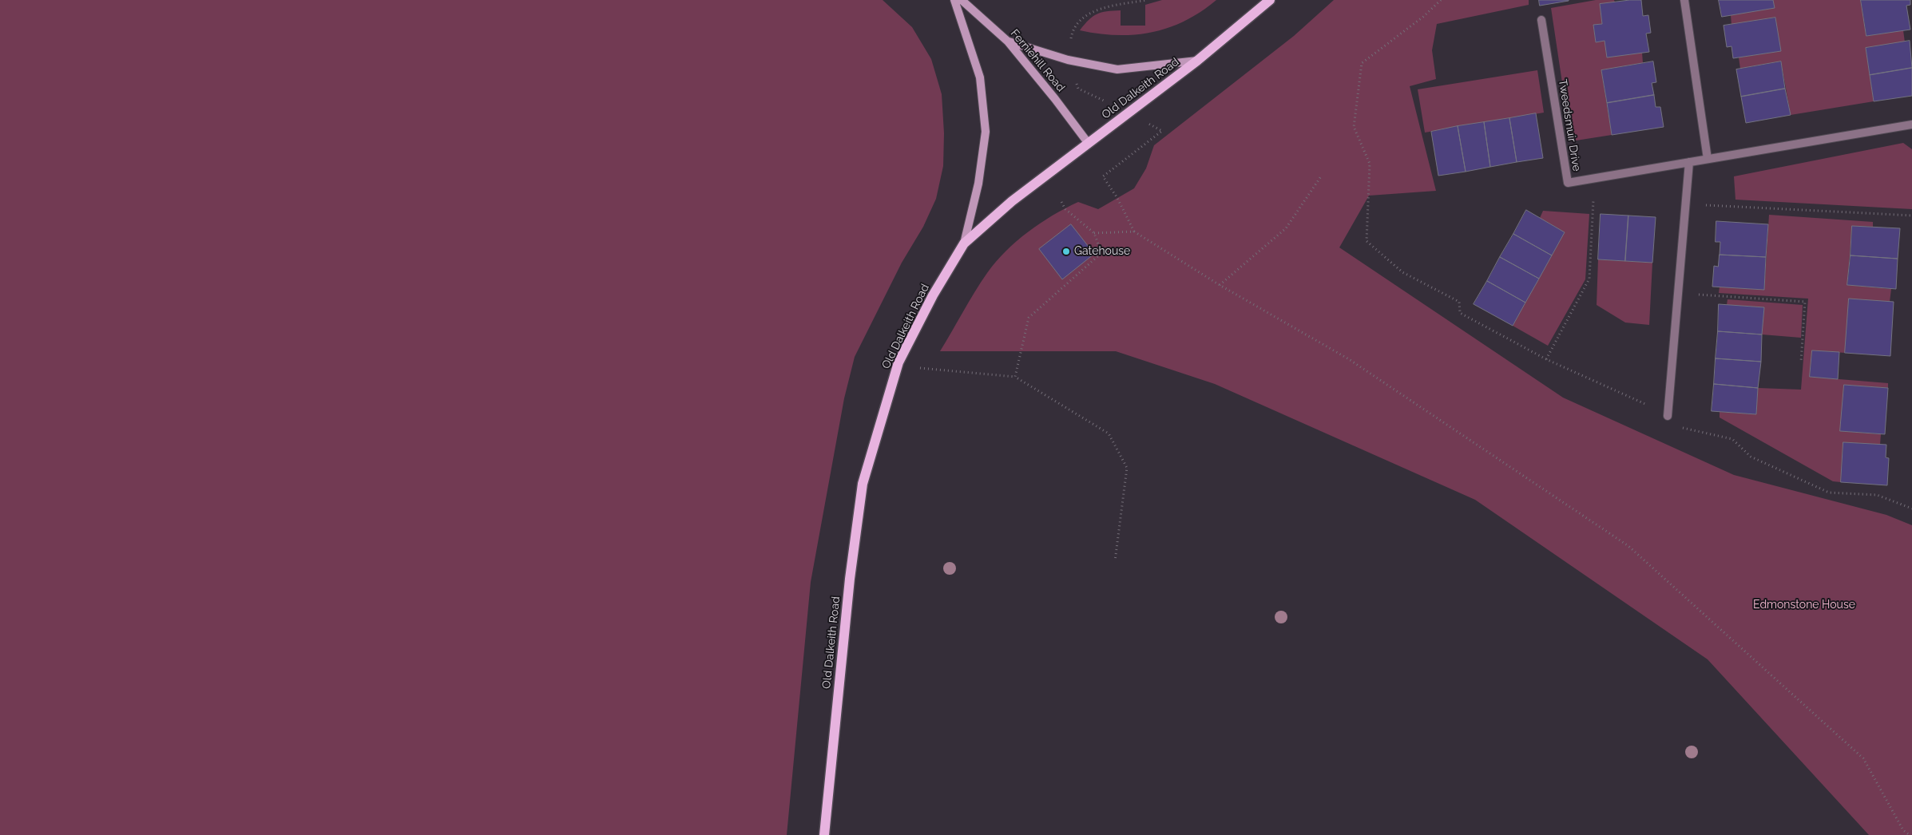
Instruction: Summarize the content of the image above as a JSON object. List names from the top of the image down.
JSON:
{
  "streets": {
    "main road": ["Ferniehill Road", "Old Dalkeith Road"],
    "street": ["Tweedsmuir Drive"]
  },
  "crossings": [
    ["Ferniehill Road", "Old Dalkeith Road"]
  ],
  "parks": ["Edmonstone House"],
  "places": ["Gatehouse"]
}
